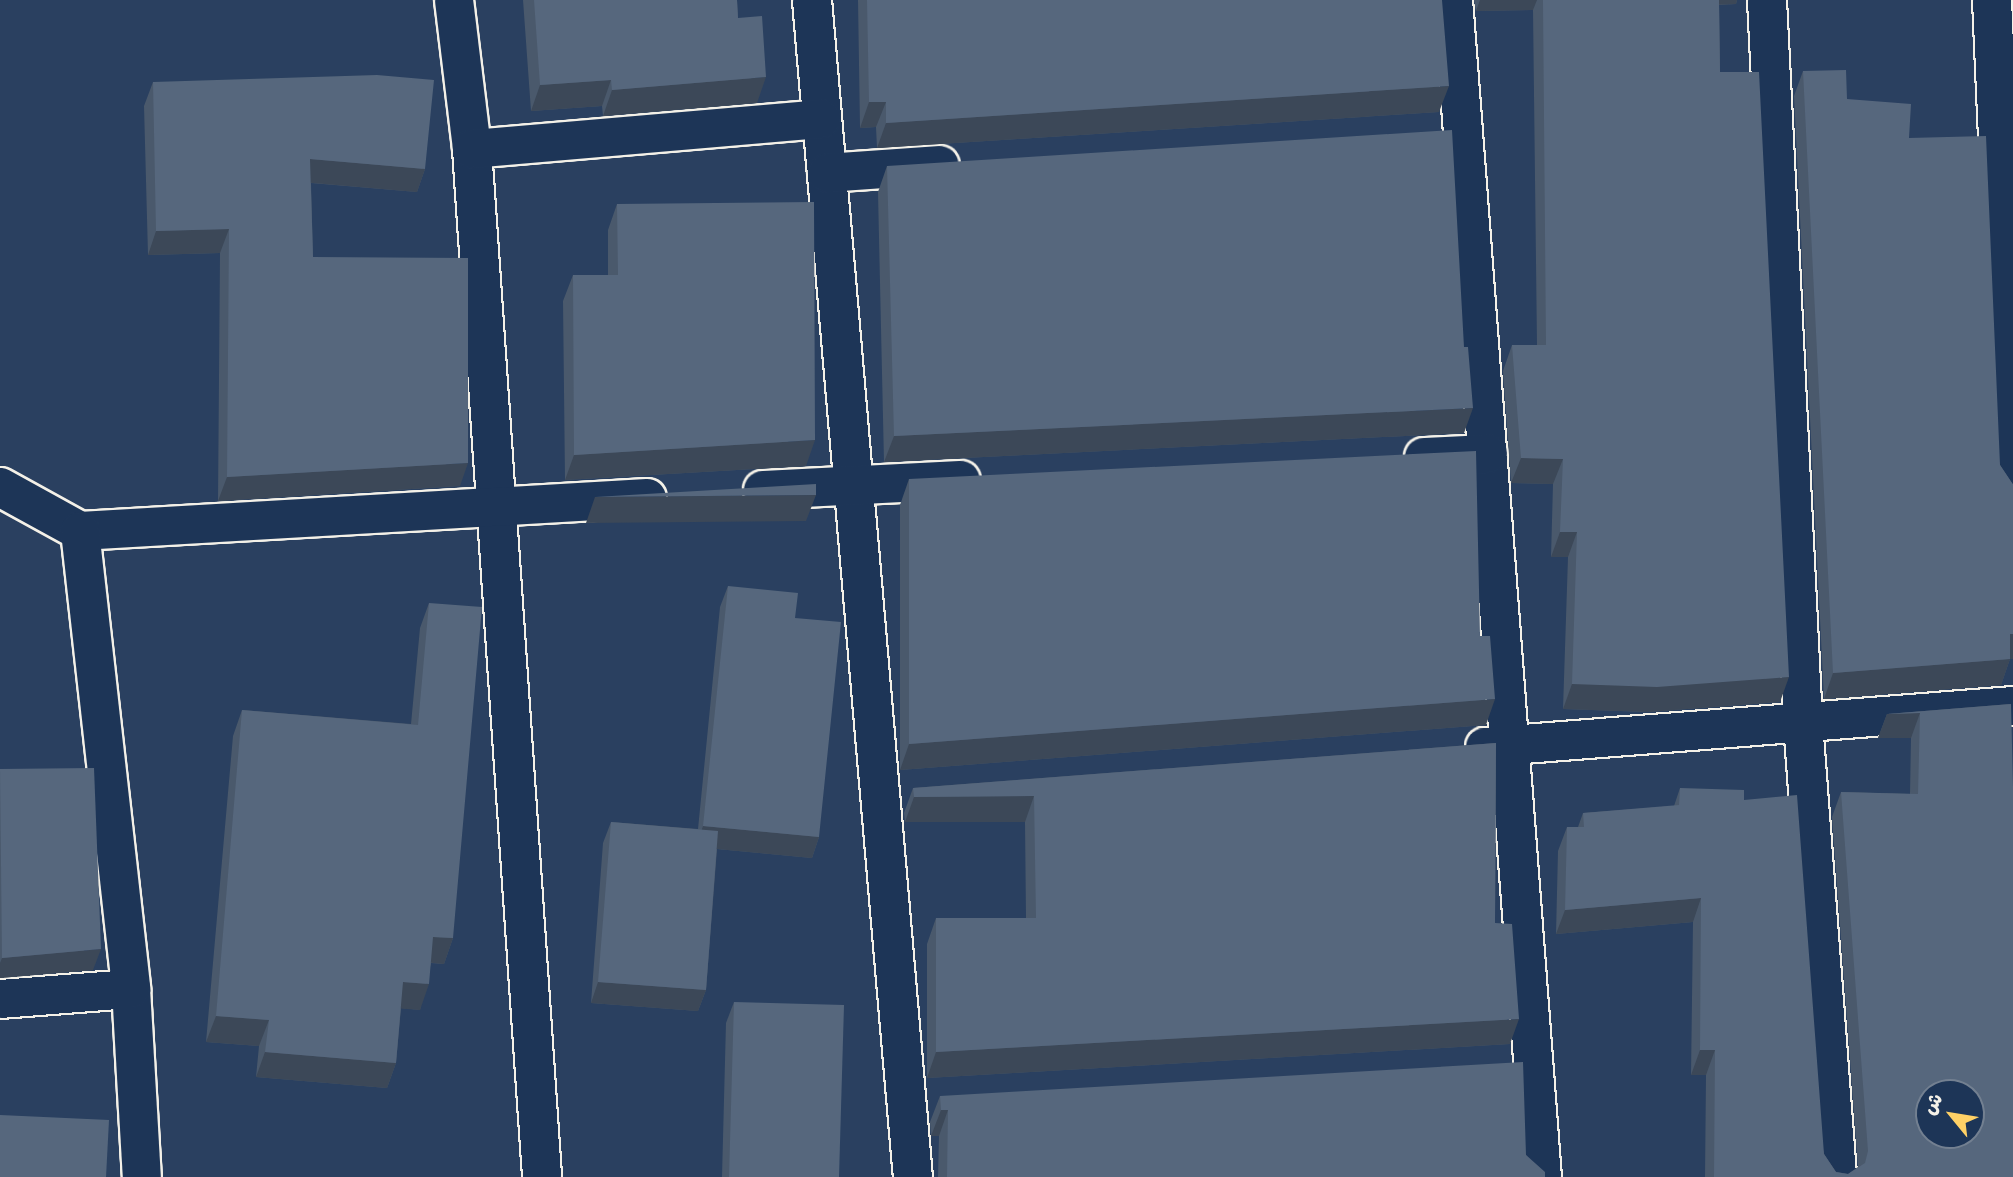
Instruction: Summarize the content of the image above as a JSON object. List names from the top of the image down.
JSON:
{
  "north": "top left"
}
